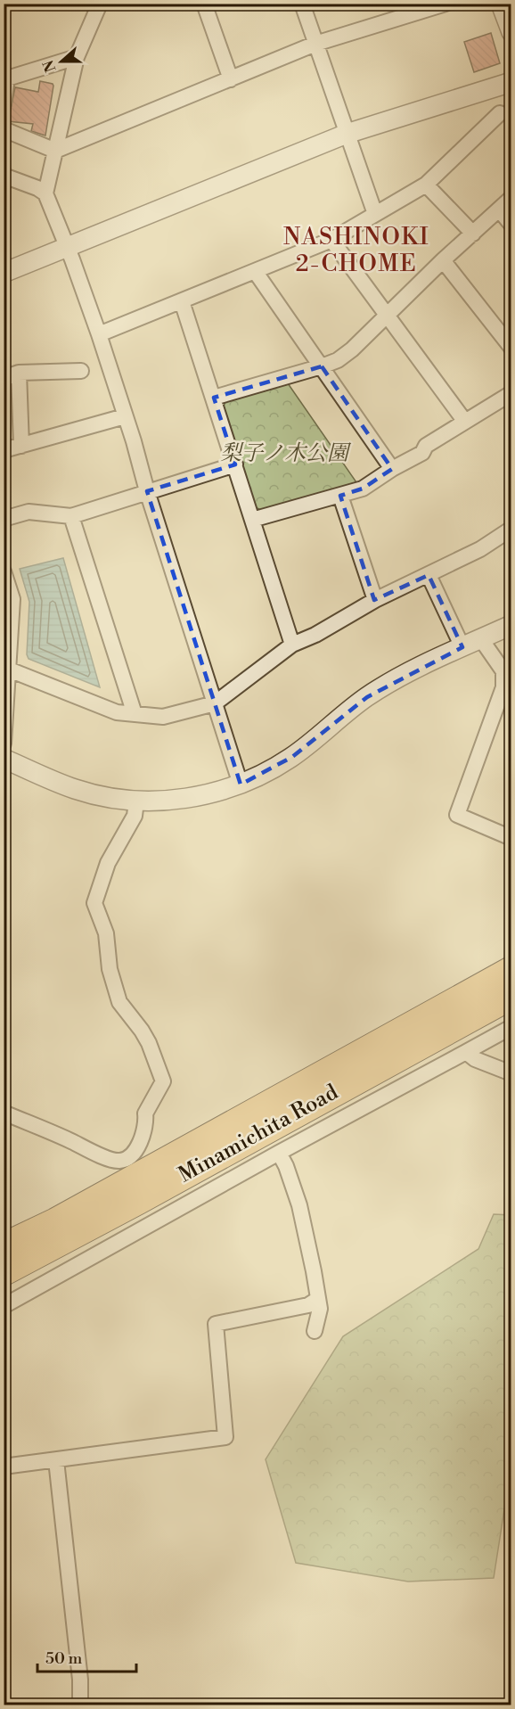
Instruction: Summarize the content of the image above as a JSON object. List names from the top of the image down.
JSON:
{
  "streets": {
    "highway": ["Minamichita Road"]
  },
  "districts": ["NASHINOKI 2-CHOME"],
  "parks": ["梨子ノ木公園"],
  "scale_bar": "50 m",
  "north": "left"
}
